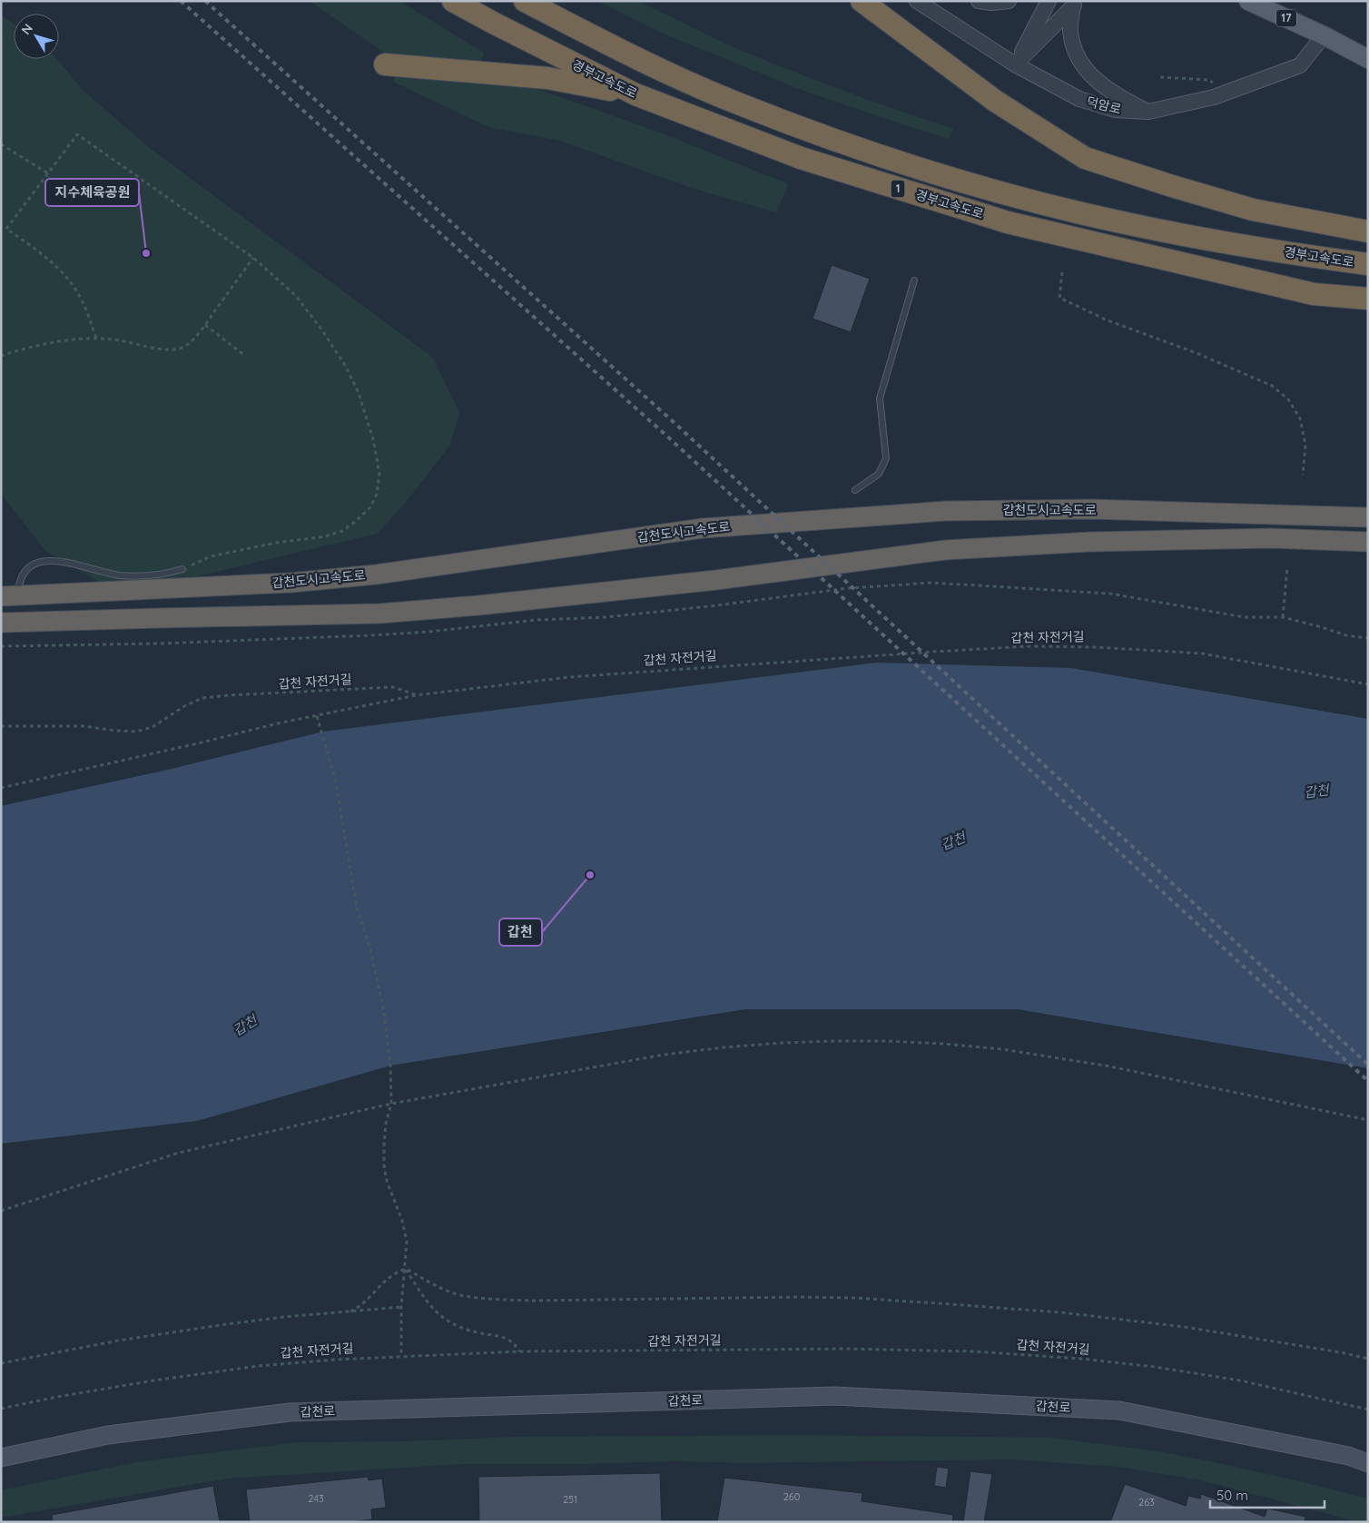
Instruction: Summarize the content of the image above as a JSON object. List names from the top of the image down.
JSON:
{
  "streets": {
    "highway": ["경부고속도로", "1", "갑천도시고속도로"],
    "main road": ["17", "갑천로"],
    "street": ["덕암로"],
    "path": ["갑천 자전거길"]
  },
  "crossings": [
    ["17", "덕암로"]
  ],
  "water": ["갑천"],
  "places": ["지수체육공원", "갑천"],
  "house_numbers": [
    "260",
    "243",
    "251",
    "263"
  ],
  "scale_bar": "50 m",
  "north": "top left"
}
